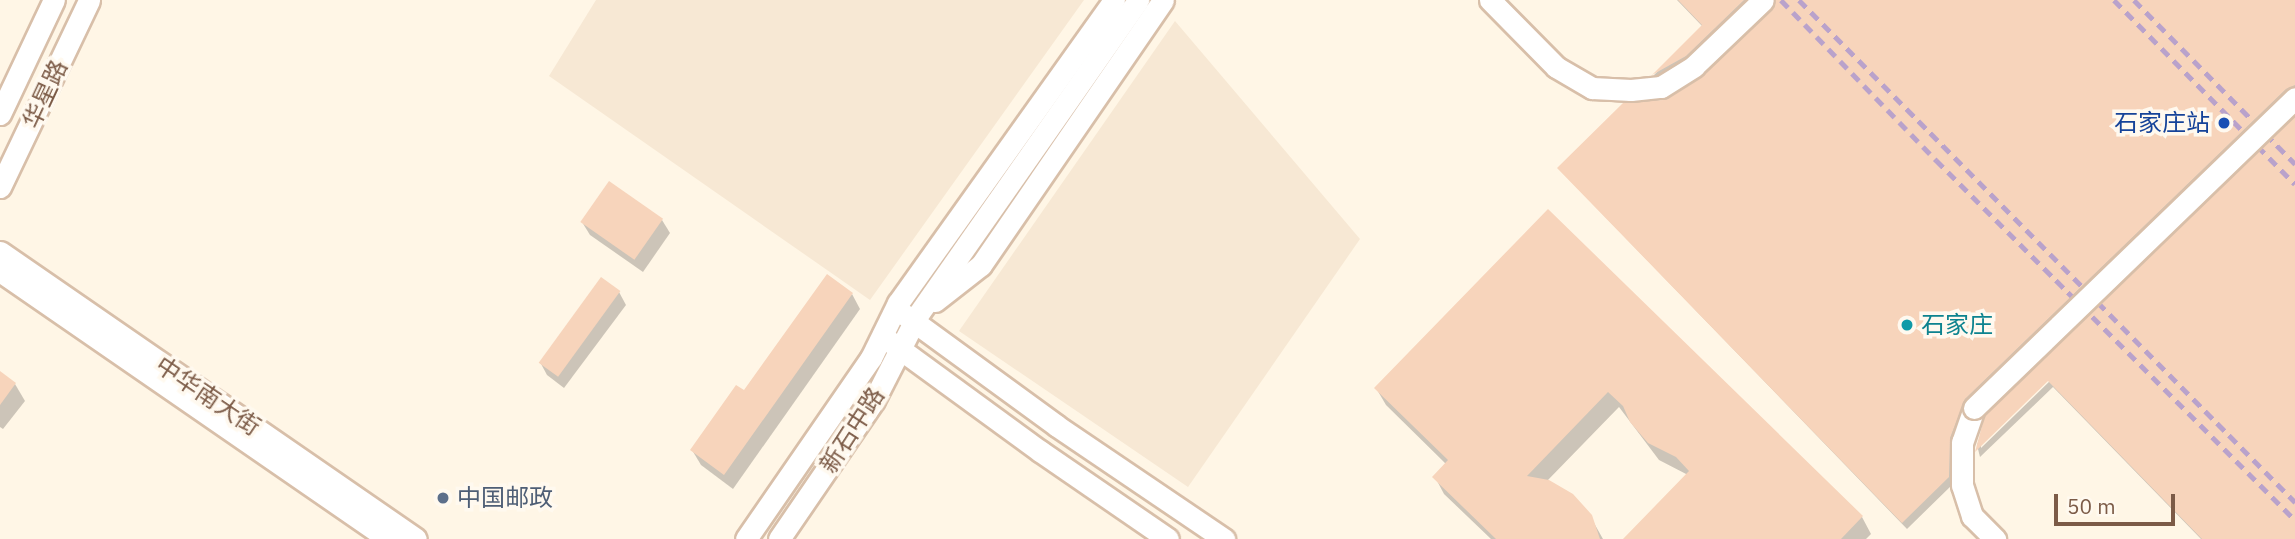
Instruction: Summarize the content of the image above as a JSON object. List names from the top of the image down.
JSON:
{
  "streets": {
    "main road": ["华星路", "中华南大街", "新石中路"]
  },
  "places": ["石家庄站", "石家庄", "中国邮政"],
  "scale_bar": "50 m"
}
